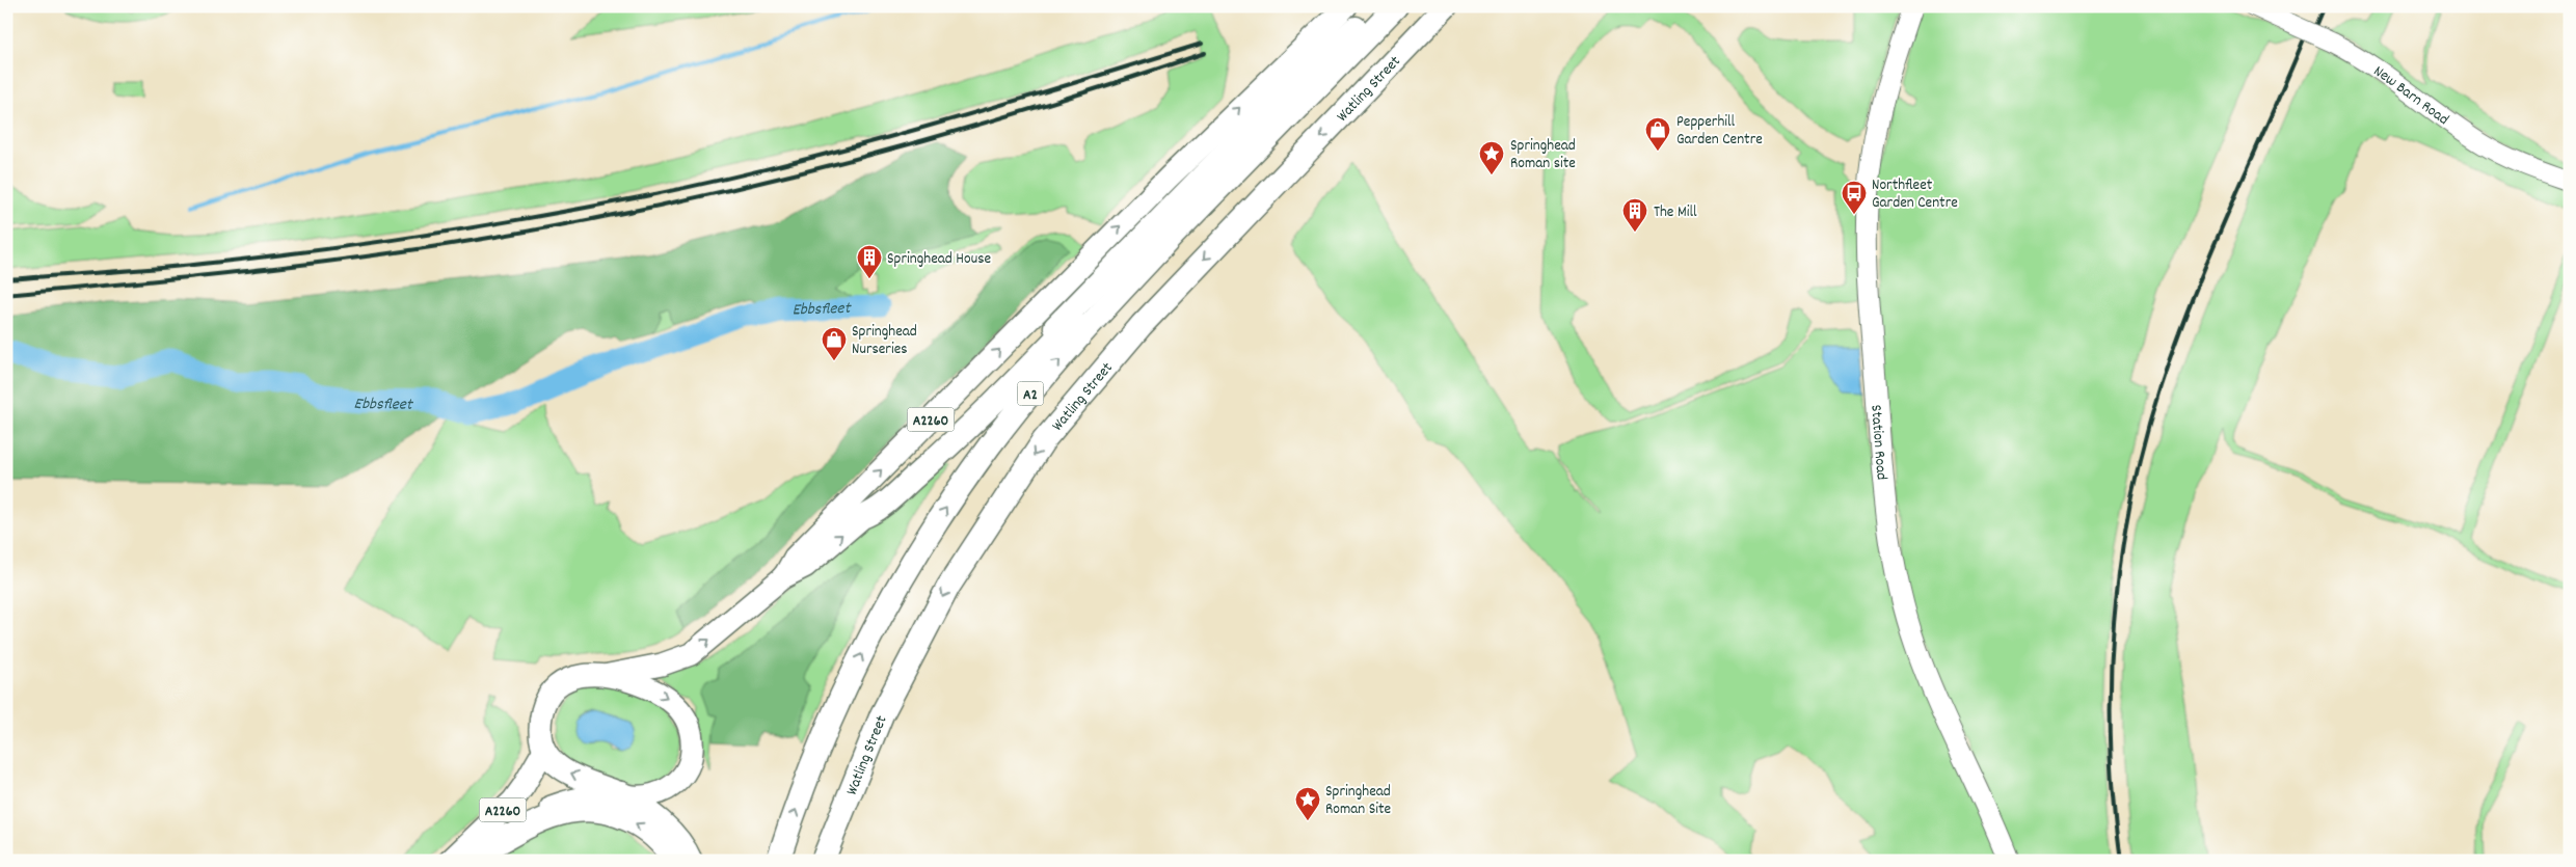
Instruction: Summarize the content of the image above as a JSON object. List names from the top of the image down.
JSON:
{
  "streets": {
    "highway": ["Watling Street", "A2"],
    "main road": ["A2260", "Station Road"],
    "street": ["New Barn Road"]
  },
  "water": ["Ebbsfleet"],
  "places": {
    "shop": ["Pepperhill Garden Centre", "Springhead Nurseries"],
    "place": ["Springhead Roman site", "Springhead Roman Site"],
    "bus stop": ["Northfleet Garden Centre"],
    "building": ["The Mill", "Springhead House"]
  }
}
